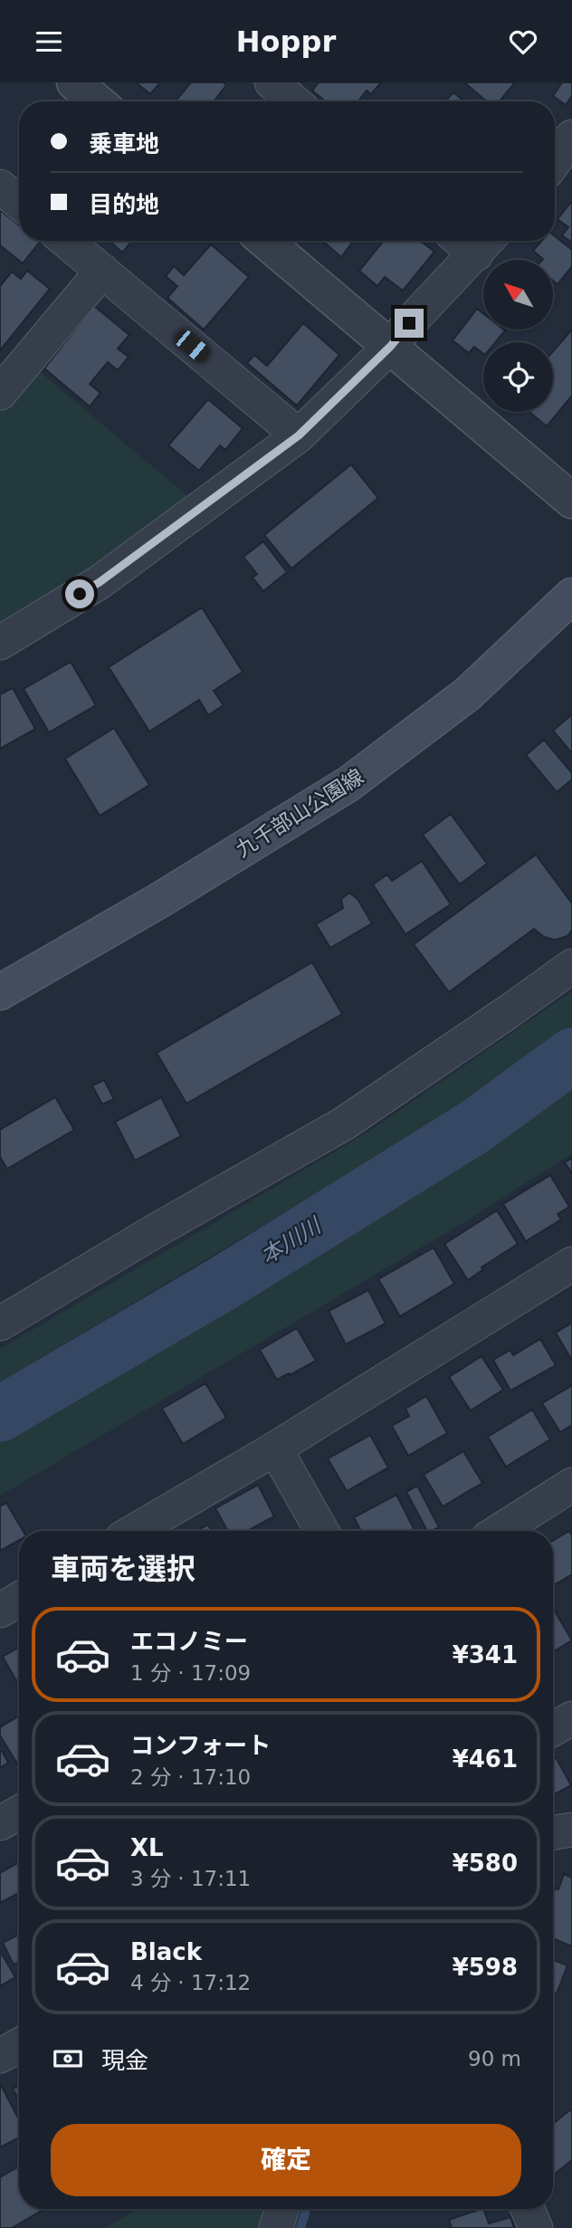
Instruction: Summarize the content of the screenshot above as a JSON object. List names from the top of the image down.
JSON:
{
  "streets": {
    "main road": ["九千部山公園線"]
  },
  "water": ["本川川"],
  "north": "top left",
  "page": {
    "header": "Hoppr",
    "banner": ["乗車地", "目的地"],
    "heading": "車両を選択",
    "list": [
      {
        "name": "エコノミー",
        "note": "1 分 · 17:09",
        "value": "¥341"
      },
      {
        "name": "コンフォート",
        "note": "2 分 · 17:10",
        "value": "¥461"
      },
      {
        "name": "XL",
        "note": "3 分 · 17:11",
        "value": "¥580"
      },
      {
        "name": "Black",
        "note": "4 分 · 17:12",
        "value": "¥598"
      }
    ],
    "pay": ["現金", "90 m"],
    "buttons": "確定"
  }
}
